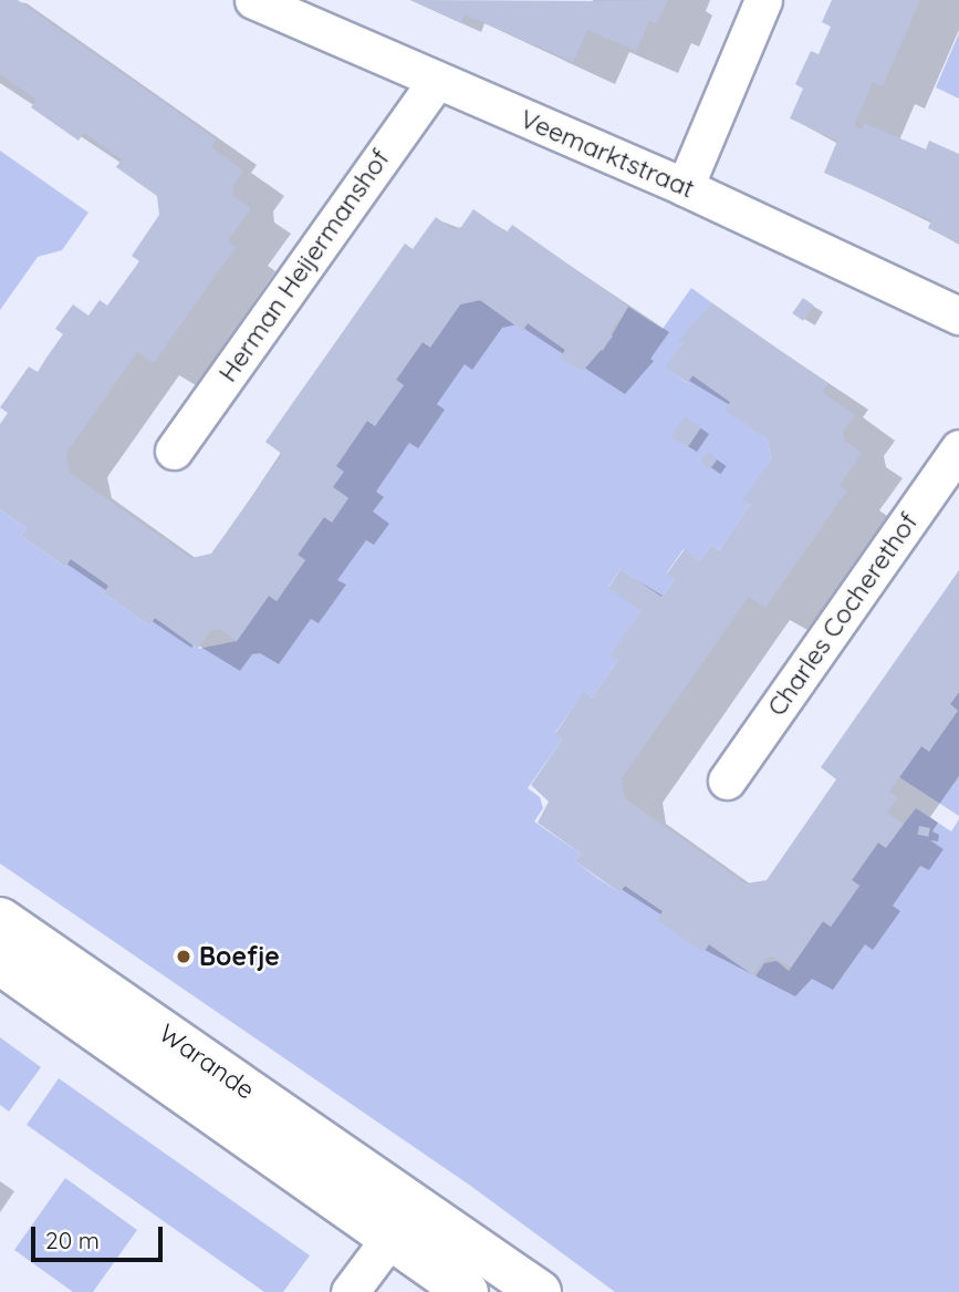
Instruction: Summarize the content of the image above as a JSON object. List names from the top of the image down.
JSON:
{
  "streets": {
    "street": [
      "Veemarktstraat",
      "Herman Heijermanshof",
      "Charles Cocherethof",
      "Warande"
    ]
  },
  "crossings": [
    ["Veemarktstraat", "Herman Heijermanshof"]
  ],
  "places": ["Boefje"],
  "scale_bar": "20 m"
}
